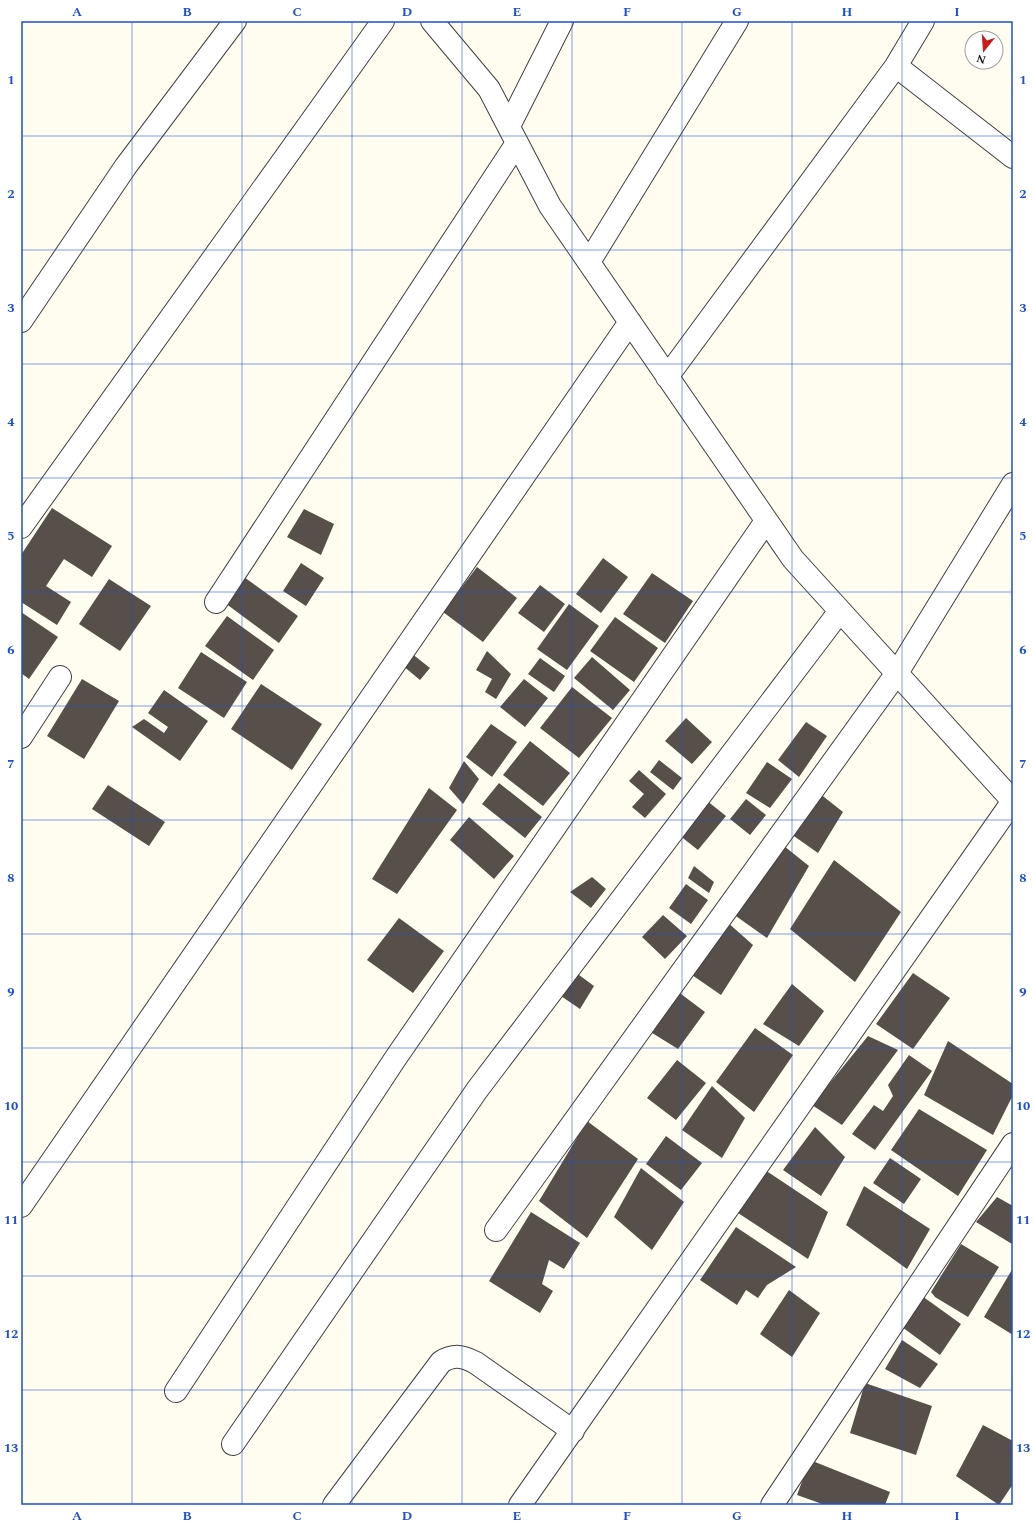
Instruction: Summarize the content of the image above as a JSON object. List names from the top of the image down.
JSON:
{
  "north": "bottom",
  "grid": {
    "columns": [
      "A",
      "B",
      "C",
      "D",
      "E",
      "F",
      "G",
      "H",
      "I"
    ],
    "rows": [
      "1",
      "2",
      "3",
      "4",
      "5",
      "6",
      "7",
      "8",
      "9",
      "10",
      "11",
      "12",
      "13"
    ]
  }
}
